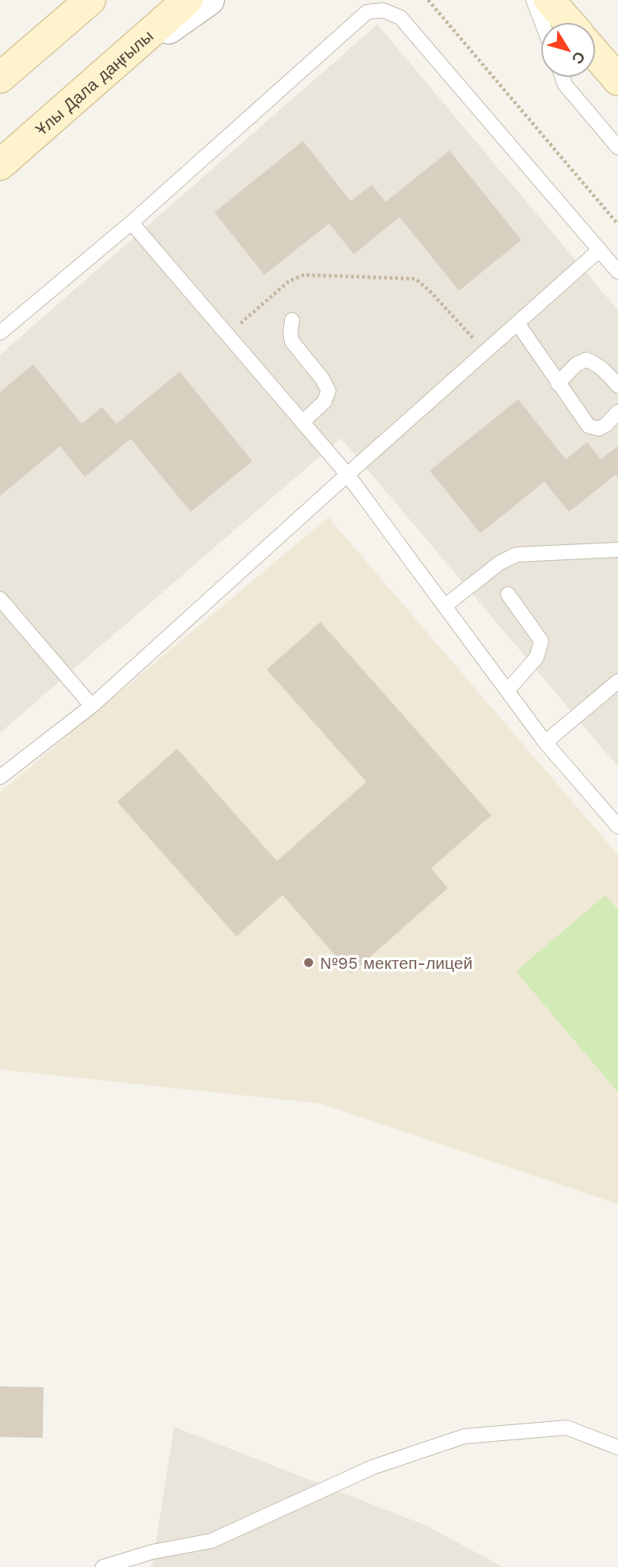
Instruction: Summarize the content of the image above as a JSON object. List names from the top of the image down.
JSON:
{
  "streets": {
    "main road": ["Ұлы Дала даңғылы"]
  },
  "places": ["№95 мектеп-лицей"],
  "north": "bottom right"
}
